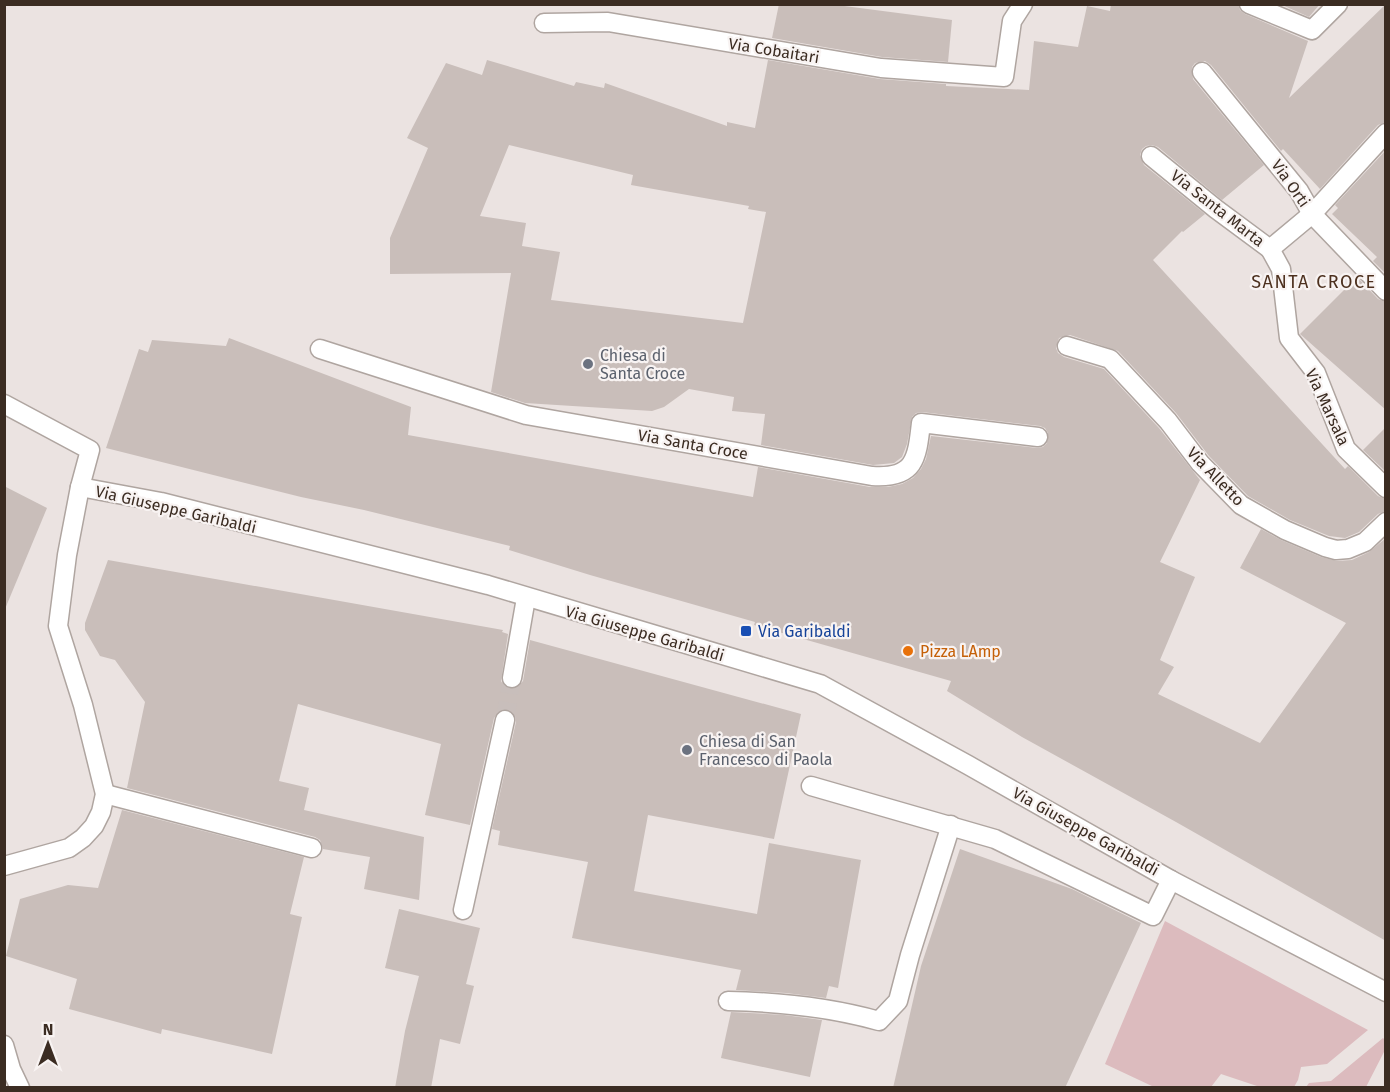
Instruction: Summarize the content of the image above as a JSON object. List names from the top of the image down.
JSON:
{
  "streets": {
    "street": [
      "Via Cobaitari",
      "Via Orti",
      "Via Santa Marta",
      "Via Marsala",
      "Via Santa Croce",
      "Via Alletto",
      "Via Giuseppe Garibaldi"
    ]
  },
  "crossings": [
    ["Via Orti", "Via Santa Marta"],
    ["Via Santa Marta", "Via Marsala"]
  ],
  "districts": ["SANTA CROCE"],
  "places": {
    "other": ["Chiesa di Santa Croce", "Pizza LAmp", "Chiesa di San Francesco di Paola"],
    "transit": ["Via Garibaldi"]
  },
  "north": "top"
}
